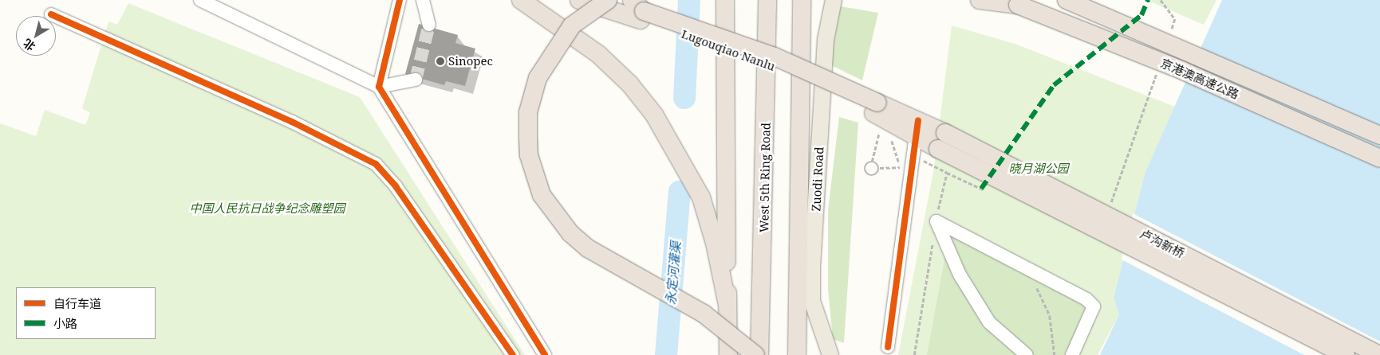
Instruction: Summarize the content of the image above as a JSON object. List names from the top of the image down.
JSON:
{
  "streets": {
    "highway": [
      "Lugouqiao Nanlu",
      "京港澳高速公路",
      "West 5th Ring Road",
      "卢沟新桥"
    ],
    "main road": ["Zuodi Road"]
  },
  "crossings": [
    ["Lugouqiao Nanlu", "卢沟新桥"]
  ],
  "water": ["永定河灌渠"],
  "parks": ["晓月湖公园", "中国人民抗日战争纪念雕塑园"],
  "places": ["Sinopec"],
  "legend": ["自行车道", "小路"],
  "north": "bottom left"
}
